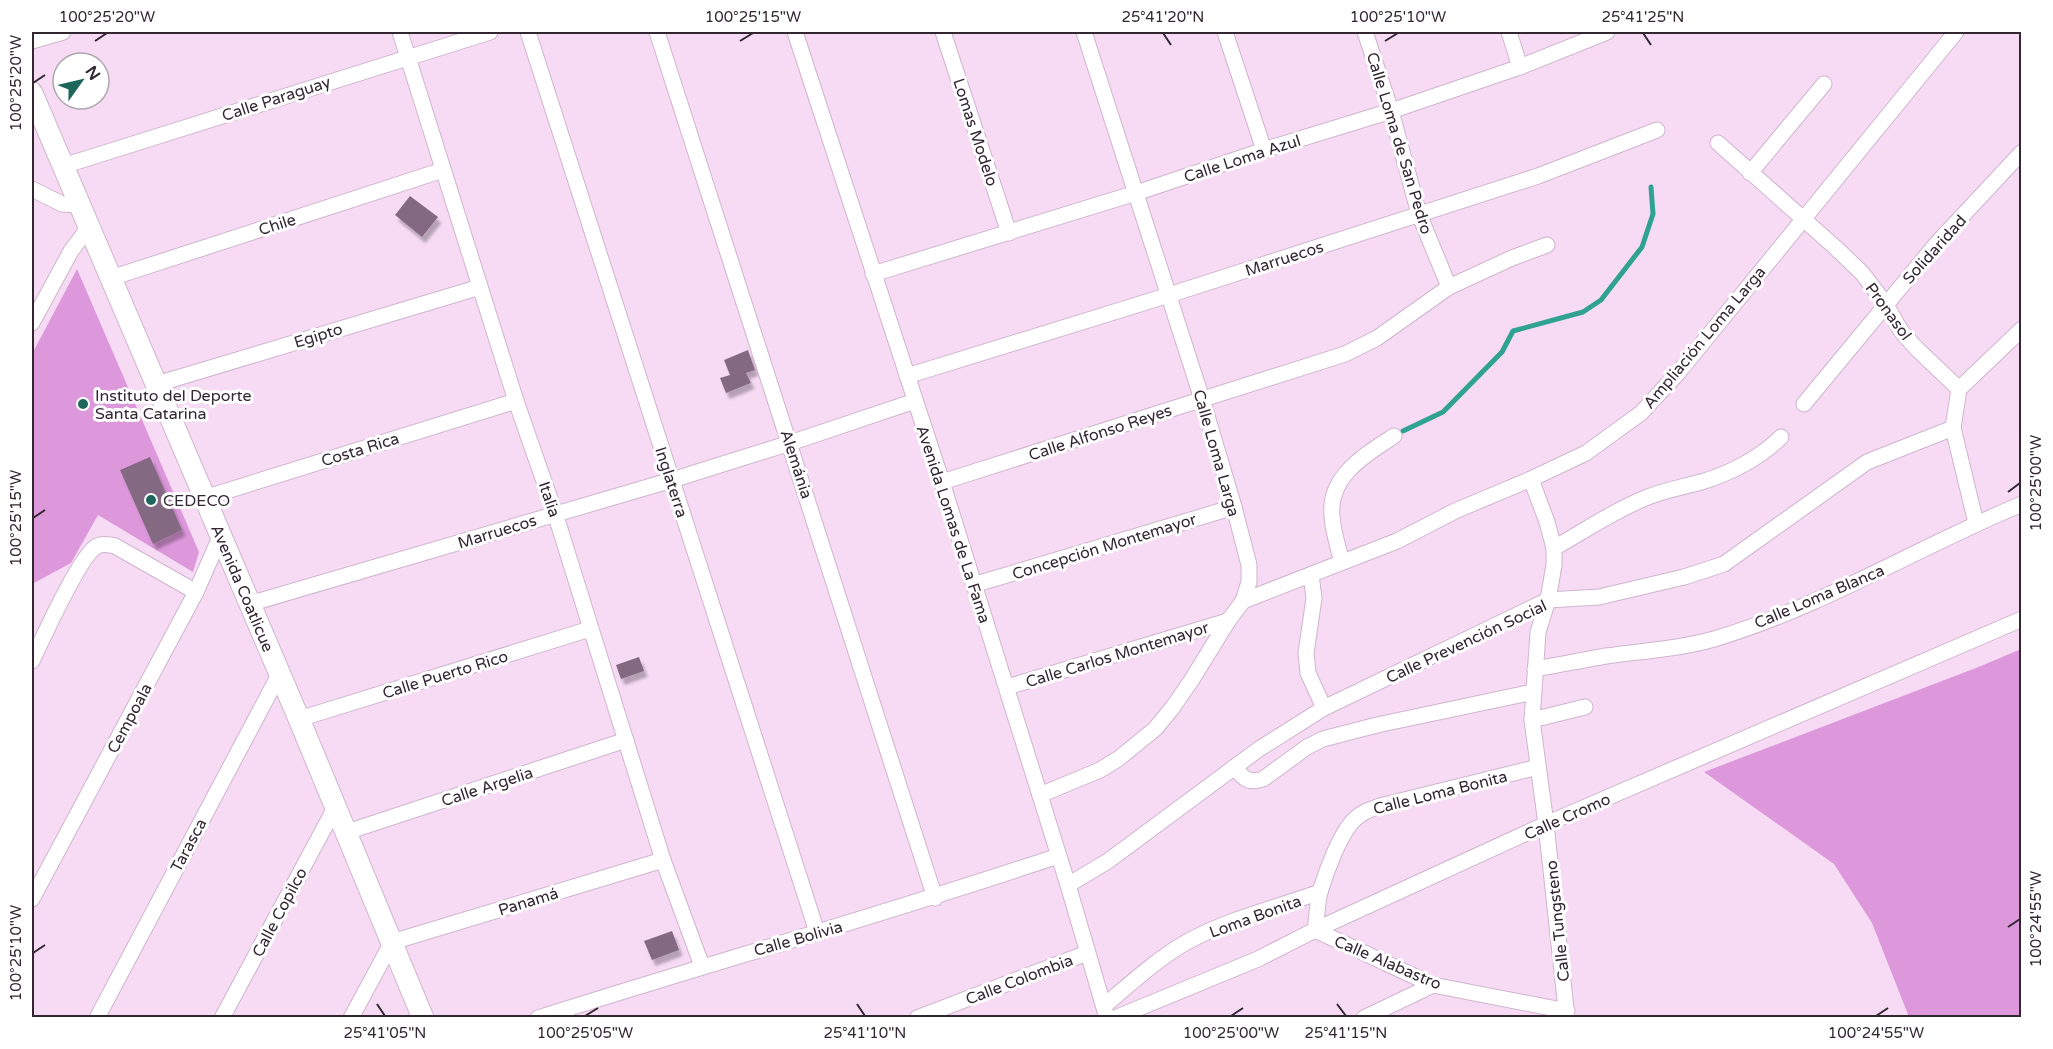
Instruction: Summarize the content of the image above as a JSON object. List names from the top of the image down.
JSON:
{
  "streets": {
    "street": [
      "Calle Paraguay",
      "Lomas Modelo",
      "Calle Loma de San Pedro",
      "Calle Loma Azul",
      "Chile",
      "Solidaridad",
      "Marruecos",
      "Pronasol",
      "Egipto",
      "Ampliación Loma Larga",
      "Calle Alfonso Reyes",
      "Costa Rica",
      "Calle Loma Larga",
      "Alemánia",
      "Inglaterra",
      "Italia",
      "Avenida Lomas de La Fama",
      "Concepción Montemayor",
      "Avenida Coatlicue",
      "Calle Loma Blanca",
      "Calle Prevención Social",
      "Calle Carlos Montemayor",
      "Calle Puerto Rico",
      "Cempoala",
      "Calle Argelia",
      "Calle Loma Bonita",
      "Calle Cromo",
      "Tarasca",
      "Panamá",
      "Calle Copilco",
      "Loma Bonita",
      "Calle Tungsteno",
      "Calle Bolivia",
      "Calle Alabastro",
      "Calle Colombia"
    ]
  },
  "crossings": [
    ["Calle Paraguay", "Italia"],
    ["Calle Paraguay", "Avenida Coatlicue"],
    ["Lomas Modelo", "Calle Loma Azul"],
    ["Calle Loma de San Pedro", "Calle Loma Azul"],
    ["Calle Loma de San Pedro", "Marruecos"],
    ["Calle Loma de San Pedro", "Calle Alfonso Reyes"],
    ["Calle Loma Azul", "Calle Loma Larga"],
    ["Calle Loma Azul", "Avenida Lomas de La Fama"],
    ["Chile", "Italia"],
    ["Chile", "Avenida Coatlicue"],
    ["Solidaridad", "Pronasol"],
    ["Marruecos", "Calle Loma Larga"],
    ["Marruecos", "Alemánia"],
    ["Marruecos", "Inglaterra"],
    ["Marruecos", "Italia"],
    ["Marruecos", "Avenida Lomas de La Fama"],
    ["Marruecos", "Avenida Coatlicue"],
    ["Pronasol", "Ampliación Loma Larga"],
    ["Egipto", "Italia"],
    ["Egipto", "Avenida Coatlicue"],
    ["Ampliación Loma Larga", "Calle Loma Larga"],
    ["Calle Alfonso Reyes", "Calle Loma Larga"],
    ["Calle Alfonso Reyes", "Avenida Lomas de La Fama"],
    ["Costa Rica", "Italia"],
    ["Costa Rica", "Avenida Coatlicue"],
    ["Calle Loma Larga", "Avenida Lomas de La Fama"],
    ["Calle Loma Larga", "Concepción Montemayor"],
    ["Calle Loma Larga", "Calle Carlos Montemayor"],
    ["Alemánia", "Calle Bolivia"],
    ["Inglaterra", "Calle Bolivia"],
    ["Italia", "Calle Puerto Rico"],
    ["Italia", "Calle Argelia"],
    ["Italia", "Panamá"],
    ["Italia", "Calle Bolivia"],
    ["Avenida Lomas de La Fama", "Concepción Montemayor"],
    ["Avenida Lomas de La Fama", "Calle Prevención Social"],
    ["Avenida Lomas de La Fama", "Calle Carlos Montemayor"],
    ["Avenida Lomas de La Fama", "Loma Bonita"],
    ["Avenida Lomas de La Fama", "Calle Bolivia"],
    ["Avenida Lomas de La Fama", "Calle Colombia"],
    ["Avenida Coatlicue", "Calle Puerto Rico"],
    ["Avenida Coatlicue", "Cempoala"],
    ["Avenida Coatlicue", "Calle Argelia"],
    ["Avenida Coatlicue", "Tarasca"],
    ["Avenida Coatlicue", "Panamá"],
    ["Avenida Coatlicue", "Calle Copilco"],
    ["Calle Loma Bonita", "Calle Cromo"],
    ["Calle Loma Bonita", "Loma Bonita"],
    ["Calle Loma Bonita", "Calle Alabastro"],
    ["Calle Cromo", "Calle Tungsteno"],
    ["Calle Cromo", "Calle Alabastro"],
    ["Calle Tungsteno", "Calle Alabastro"]
  ],
  "places": ["Instituto del Deporte Santa Catarina", "CEDECO"],
  "north": "top right",
  "coordinates": [
    "100°25'20\"W",
    "100°25'15\"W",
    "25°41'20\"N",
    "100°25'10\"W",
    "25°41'25\"N",
    "100°25'00\"W",
    "100°24'55\"W",
    "25°41'05\"N",
    "100°25'05\"W",
    "25°41'10\"N",
    "25°41'15\"N"
  ]
}
